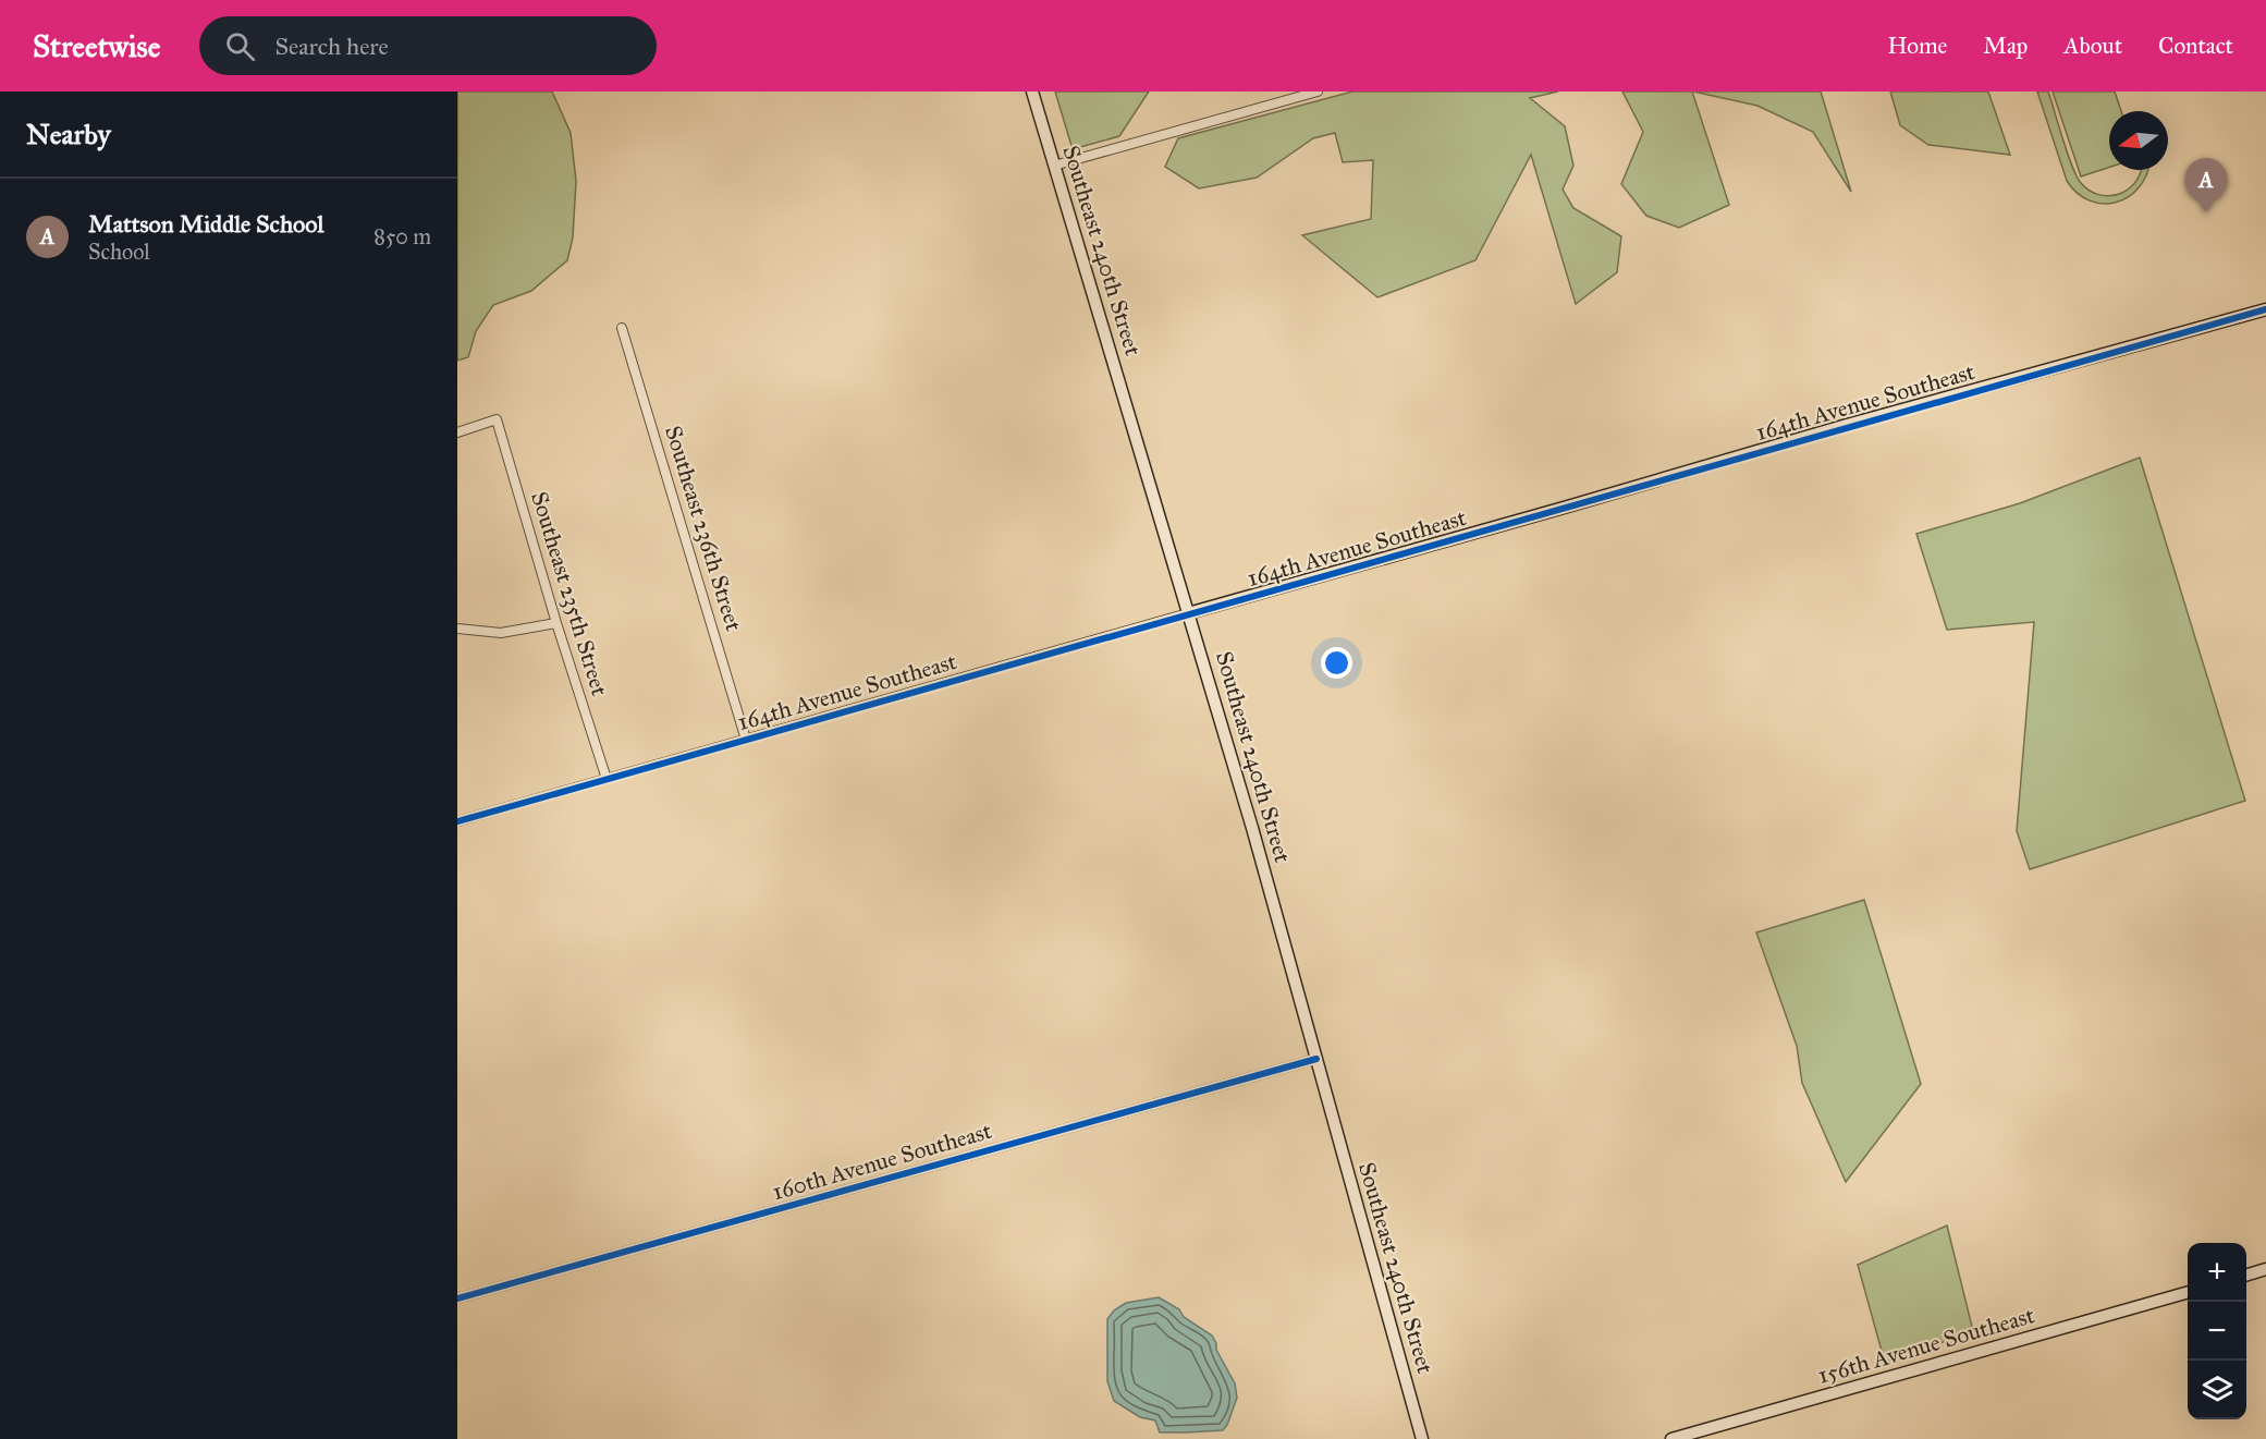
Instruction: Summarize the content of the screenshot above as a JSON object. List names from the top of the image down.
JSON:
{
  "streets": {
    "street": [
      "Southeast 240th Street",
      "164th Avenue Southeast",
      "Southeast 236th Street",
      "Southeast 235th Street",
      "160th Avenue Southeast",
      "156th Avenue Southeast"
    ]
  },
  "crossings": [
    ["Southeast 240th Street", "164th Avenue Southeast"],
    ["Southeast 240th Street", "160th Avenue Southeast"],
    ["164th Avenue Southeast", "Southeast 236th Street"],
    ["164th Avenue Southeast", "Southeast 235th Street"]
  ],
  "north": "left",
  "page": {
    "header": "Streetwise",
    "search": "Search here",
    "nav": [
      "Home",
      "Map",
      "About",
      "Contact"
    ],
    "heading": "Nearby",
    "pins": "A",
    "list": [
      {
        "mark": "A",
        "name": "Mattson Middle School",
        "note": "School",
        "value": "850 m"
      }
    ],
    "map_buttons": ["+", "−"]
  }
}
